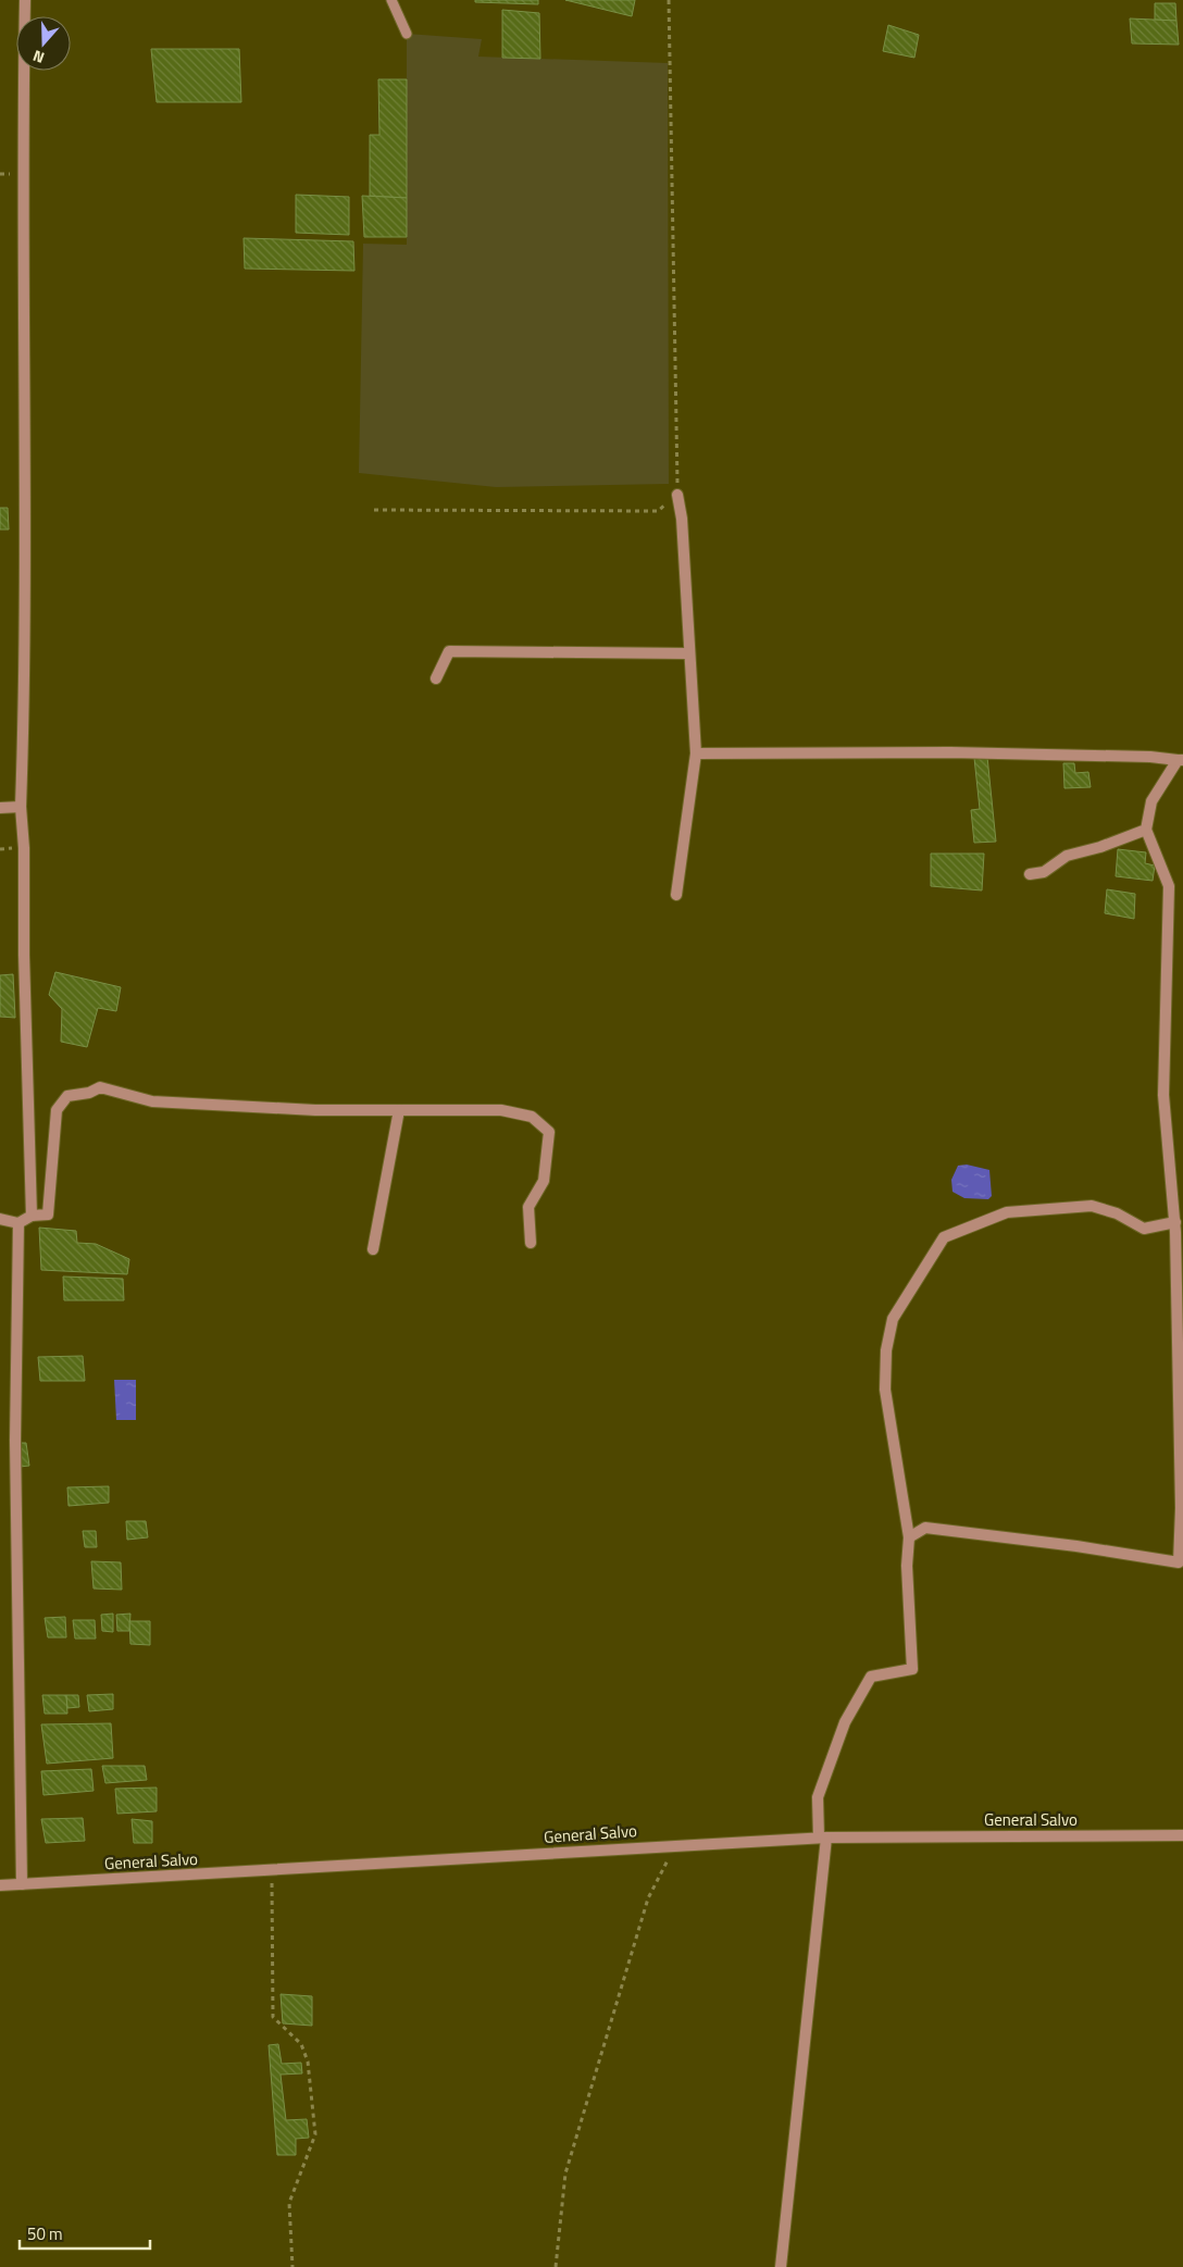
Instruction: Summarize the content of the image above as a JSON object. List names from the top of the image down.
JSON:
{
  "streets": {
    "street": ["General Salvo"]
  },
  "scale_bar": "50 m",
  "north": "bottom"
}
